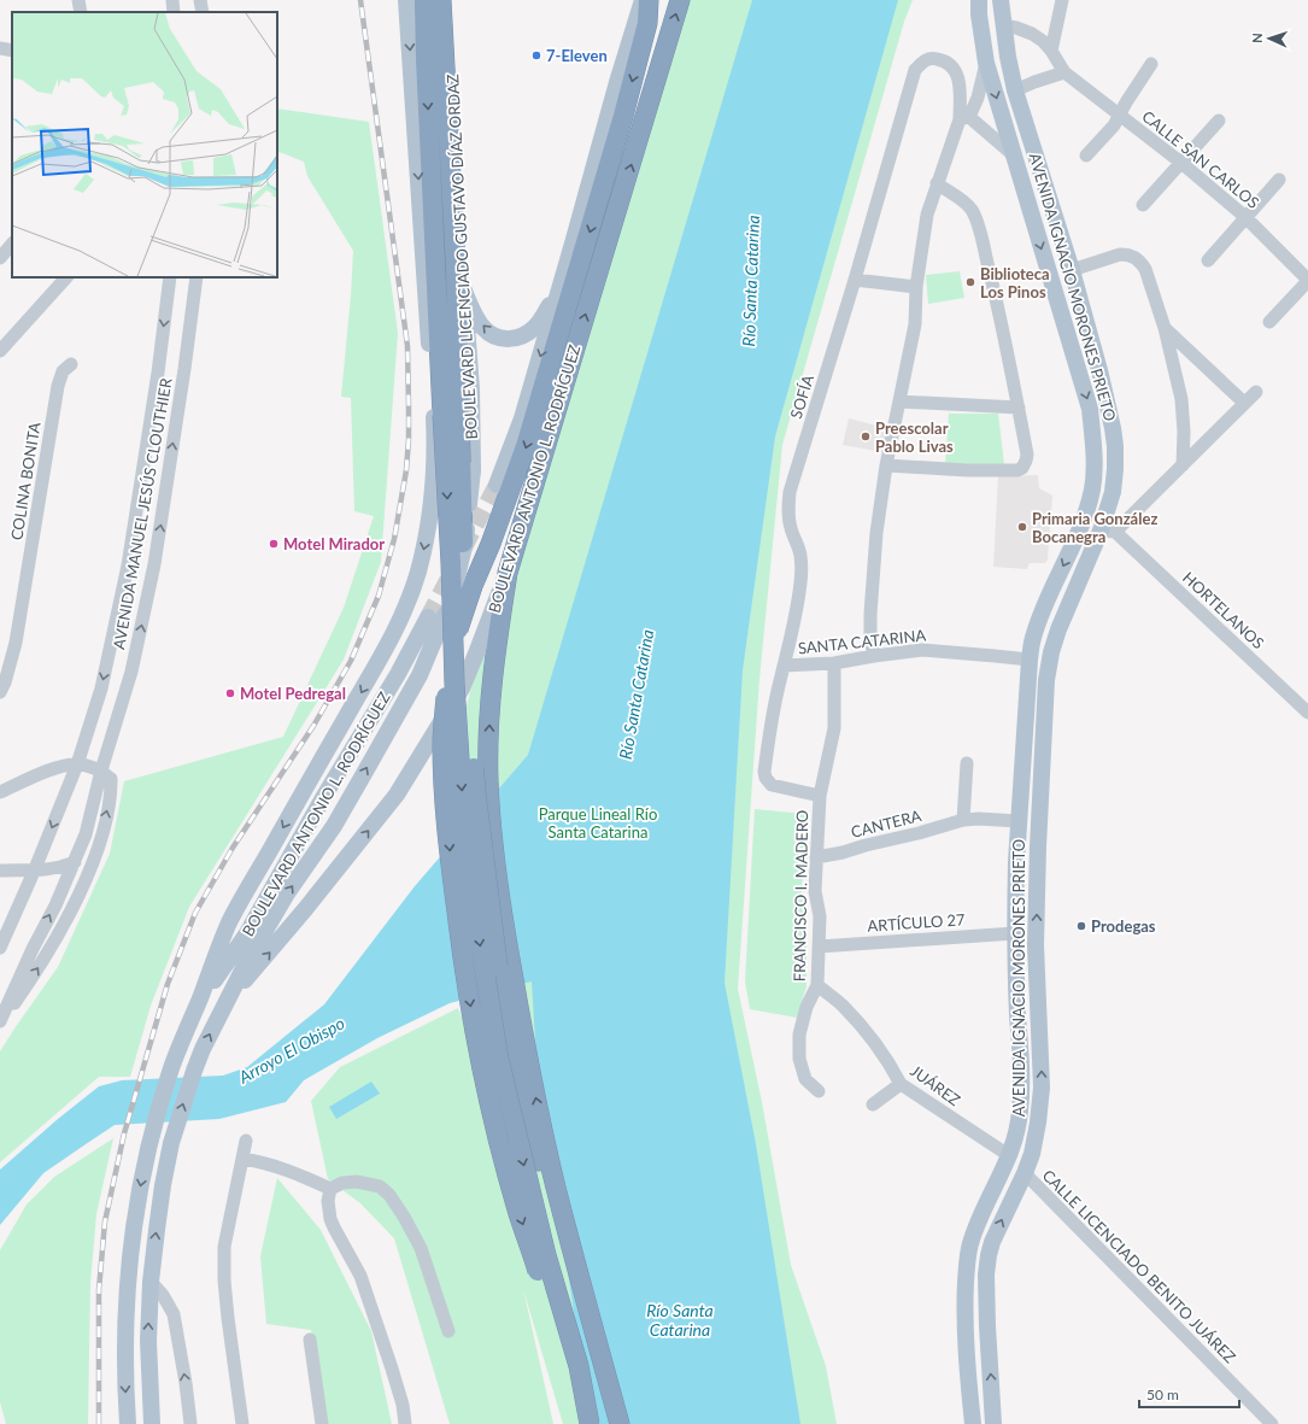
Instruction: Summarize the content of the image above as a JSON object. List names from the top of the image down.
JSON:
{
  "streets": {
    "highway": ["BOULEVARD ANTONIO L. RODRÍGUEZ"],
    "main road": ["BOULEVARD LICENCIADO GUSTAVO DÍAZ ORDAZ", "AVENIDA IGNACIO MORONES PRIETO"],
    "street": [
      "CALLE SAN CARLOS",
      "SOFÍA",
      "COLINA BONITA",
      "AVENIDA MANUEL JESÚS CLOUTHIER",
      "HORTELANOS",
      "SANTA CATARINA",
      "CANTERA",
      "FRANCISCO I. MADERO",
      "ARTÍCULO 27",
      "JUÁREZ",
      "CALLE LICENCIADO BENITO JUÁREZ"
    ]
  },
  "crossings": [
    ["CALLE SAN CARLOS", "AVENIDA IGNACIO MORONES PRIETO"],
    ["BOULEVARD LICENCIADO GUSTAVO DÍAZ ORDAZ", "BOULEVARD ANTONIO L. RODRÍGUEZ"],
    ["AVENIDA IGNACIO MORONES PRIETO", "HORTELANOS"],
    ["AVENIDA IGNACIO MORONES PRIETO", "SANTA CATARINA"],
    ["AVENIDA IGNACIO MORONES PRIETO", "CANTERA"],
    ["AVENIDA IGNACIO MORONES PRIETO", "ARTÍCULO 27"],
    ["AVENIDA IGNACIO MORONES PRIETO", "JUÁREZ"],
    ["AVENIDA IGNACIO MORONES PRIETO", "CALLE LICENCIADO BENITO JUÁREZ"],
    ["SOFÍA", "SANTA CATARINA"],
    ["SOFÍA", "FRANCISCO I. MADERO"],
    ["SANTA CATARINA", "FRANCISCO I. MADERO"],
    ["CANTERA", "FRANCISCO I. MADERO"],
    ["FRANCISCO I. MADERO", "ARTÍCULO 27"],
    ["FRANCISCO I. MADERO", "JUÁREZ"]
  ],
  "water": ["Río Santa Catarina", "Arroyo El Obispo"],
  "parks": ["Parque Lineal Río Santa Catarina"],
  "places": [
    "7-Eleven",
    "Biblioteca Los Pinos",
    "Preescolar Pablo Livas",
    "Primaria González Bocanegra",
    "Motel Mirador",
    "Motel Pedregal",
    "Prodegas"
  ],
  "scale_bar": "50 m",
  "north": "left"
}
